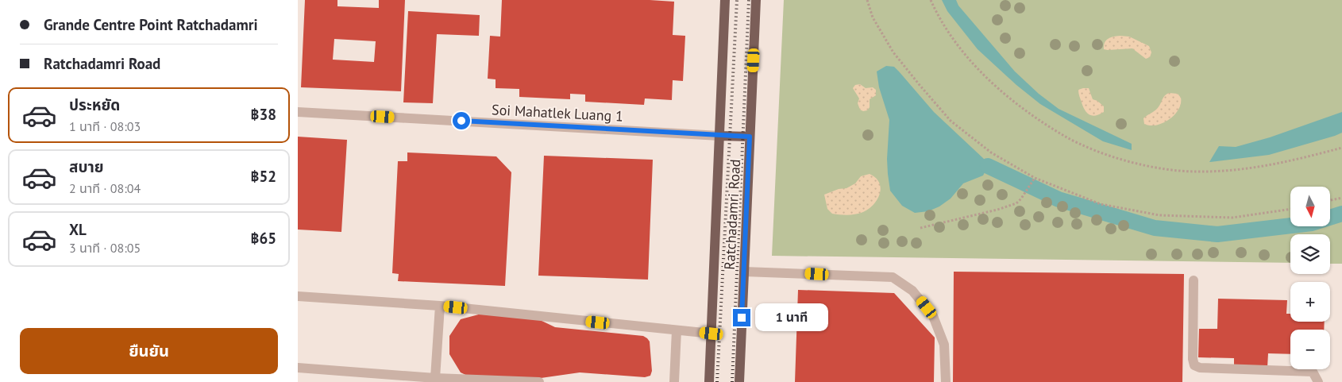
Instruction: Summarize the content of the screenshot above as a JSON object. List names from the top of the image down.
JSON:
{
  "streets": {
    "main road": ["Ratchadamri Road"],
    "street": ["Soi Mahatlek Luang 1"]
  },
  "crossings": [
    ["Soi Mahatlek Luang 1", "Ratchadamri Road"]
  ],
  "north": "bottom",
  "page": {
    "banner": ["Grande Centre Point Ratchadamri", "Ratchadamri Road"],
    "list": [
      {
        "name": "ประหยัด",
        "note": "1 นาที · 08:03",
        "value": "฿38"
      },
      {
        "name": "สบาย",
        "note": "2 นาที · 08:04",
        "value": "฿52"
      },
      {
        "name": "XL",
        "note": "3 นาที · 08:05",
        "value": "฿65"
      }
    ],
    "map_buttons": ["+", "−"],
    "bubble": "1 นาที",
    "buttons": "ยืนยัน"
  }
}
